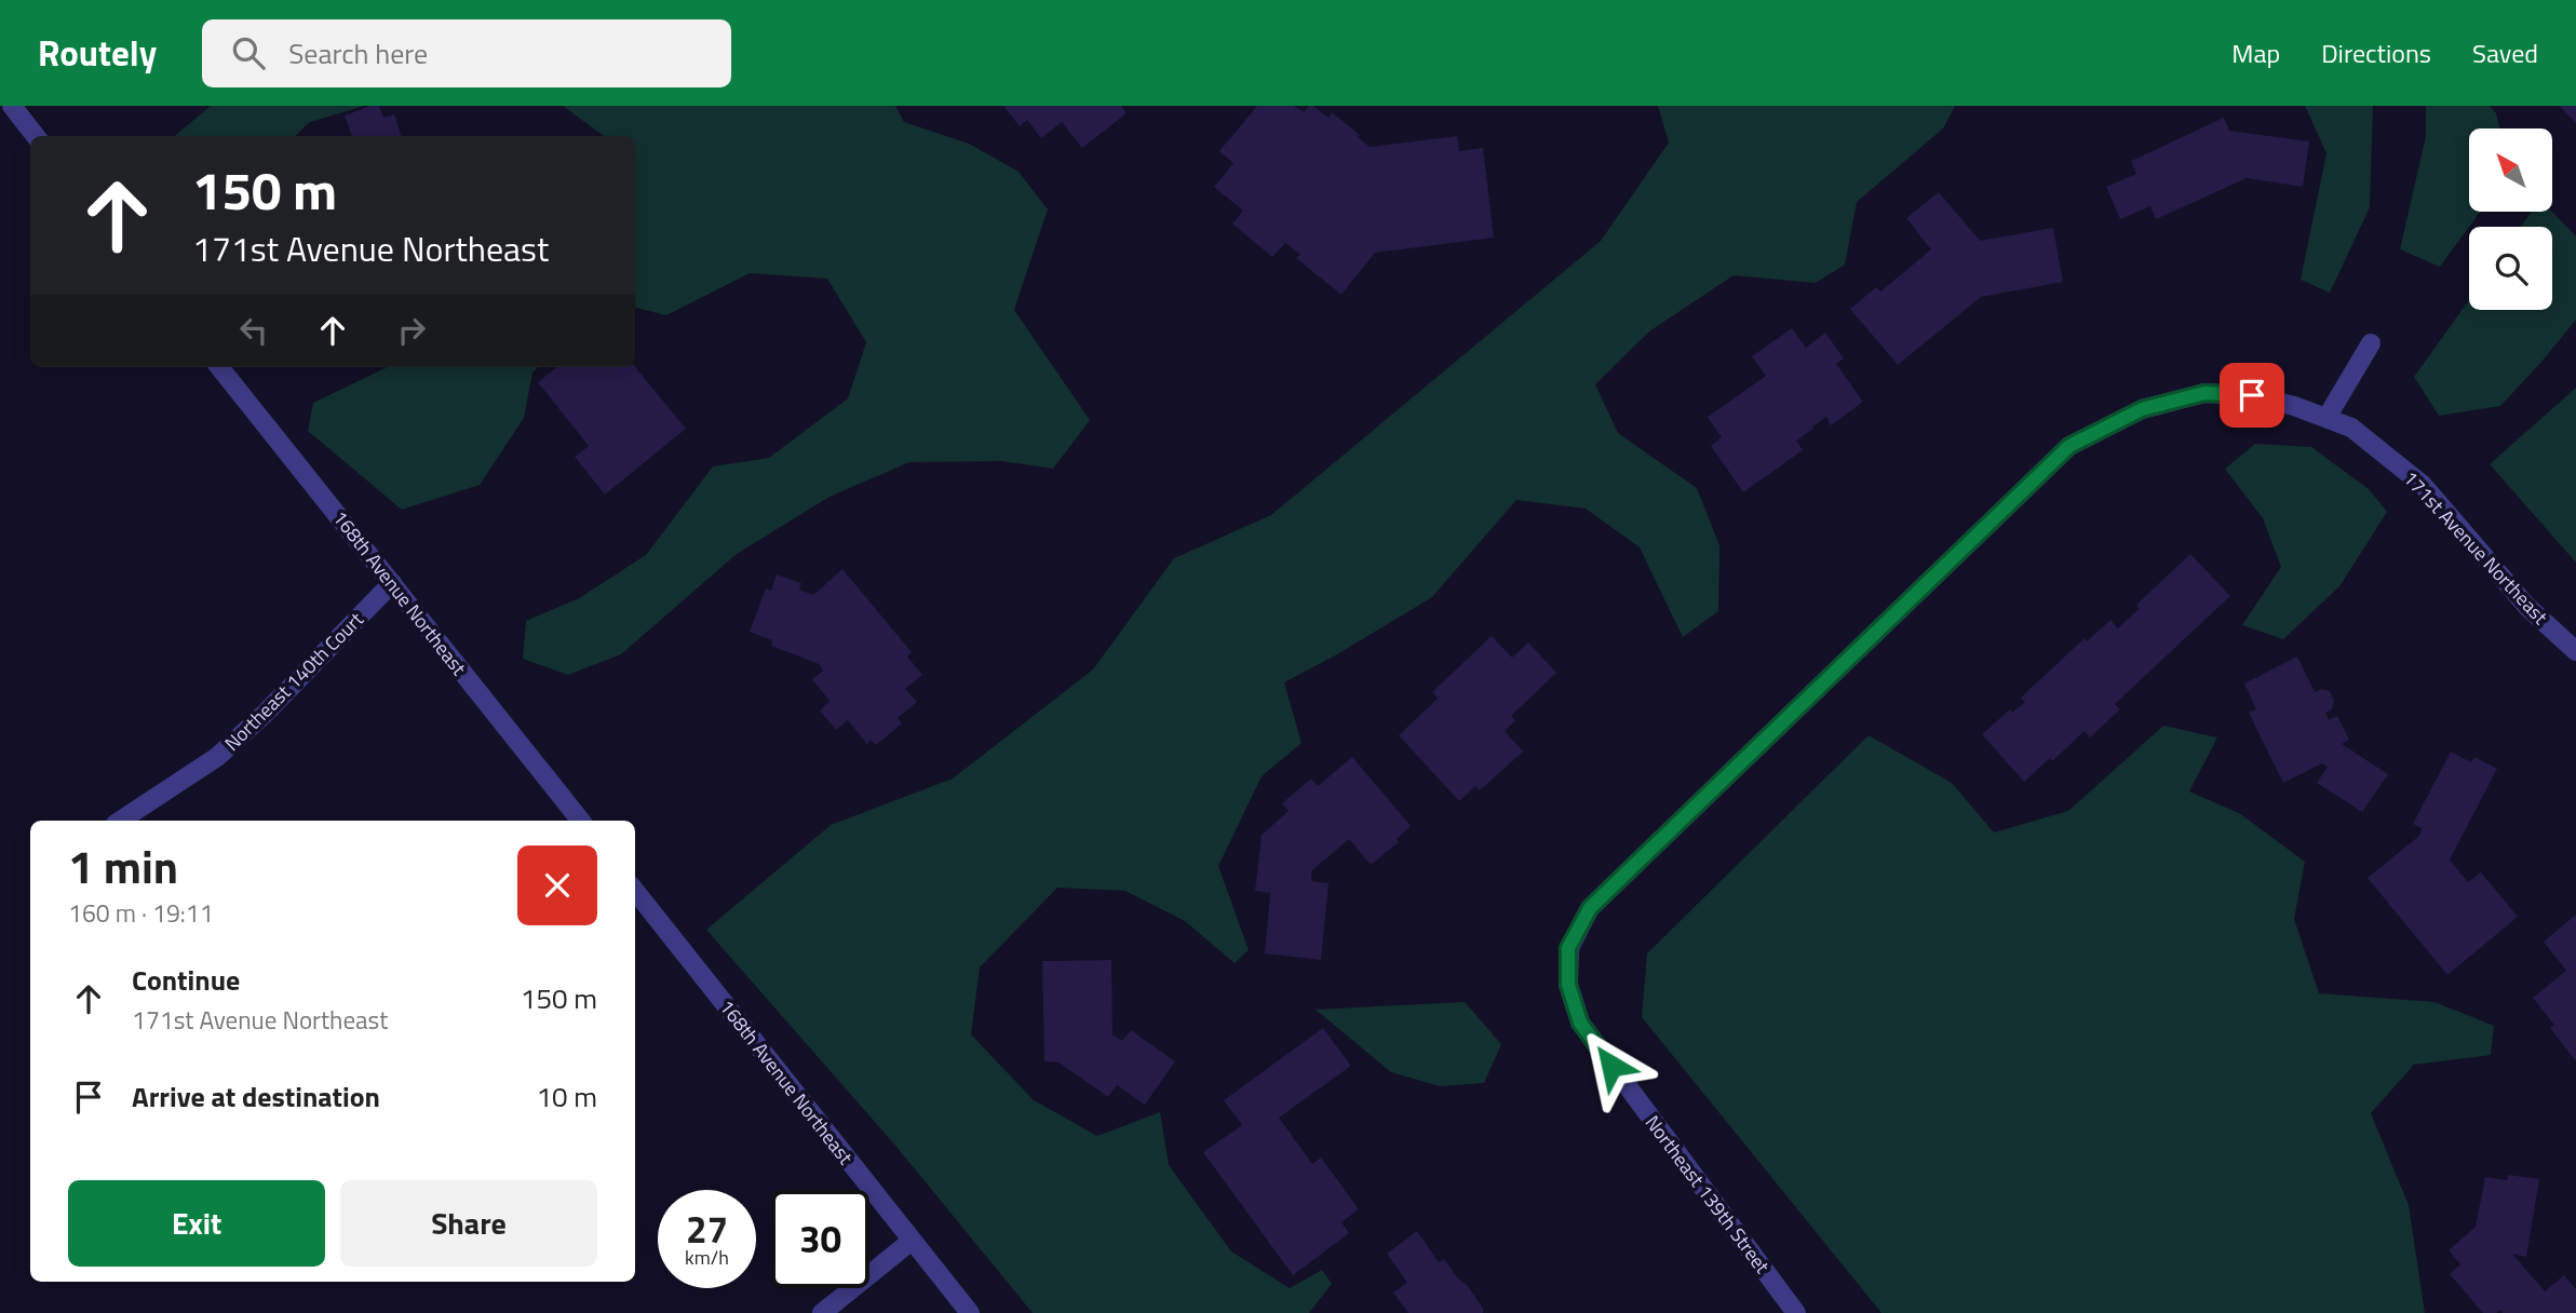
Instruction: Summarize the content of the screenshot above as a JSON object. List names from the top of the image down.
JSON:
{
  "streets": {
    "street": [
      "171st Avenue Northeast",
      "168th Avenue Northeast",
      "Northeast 140th Court",
      "Northeast 139th Street"
    ]
  },
  "crossings": [
    ["171st Avenue Northeast", "Northeast 139th Street"],
    ["168th Avenue Northeast", "Northeast 140th Court"]
  ],
  "north": "top left",
  "page": {
    "header": "Routely",
    "search": "Search here",
    "nav": ["Map", "Directions", "Saved"],
    "turn": ["150 m", "171st Avenue Northeast"],
    "heading": ["1 min", "160 m · 19:11"],
    "list": [
      {
        "name": "Continue",
        "note": "171st Avenue Northeast",
        "value": "150 m"
      },
      {
        "name": "Arrive at destination",
        "value": "10 m"
      }
    ],
    "buttons": ["Exit", "Share"],
    "speed": "27 km/h",
    "limit": "30"
  }
}
